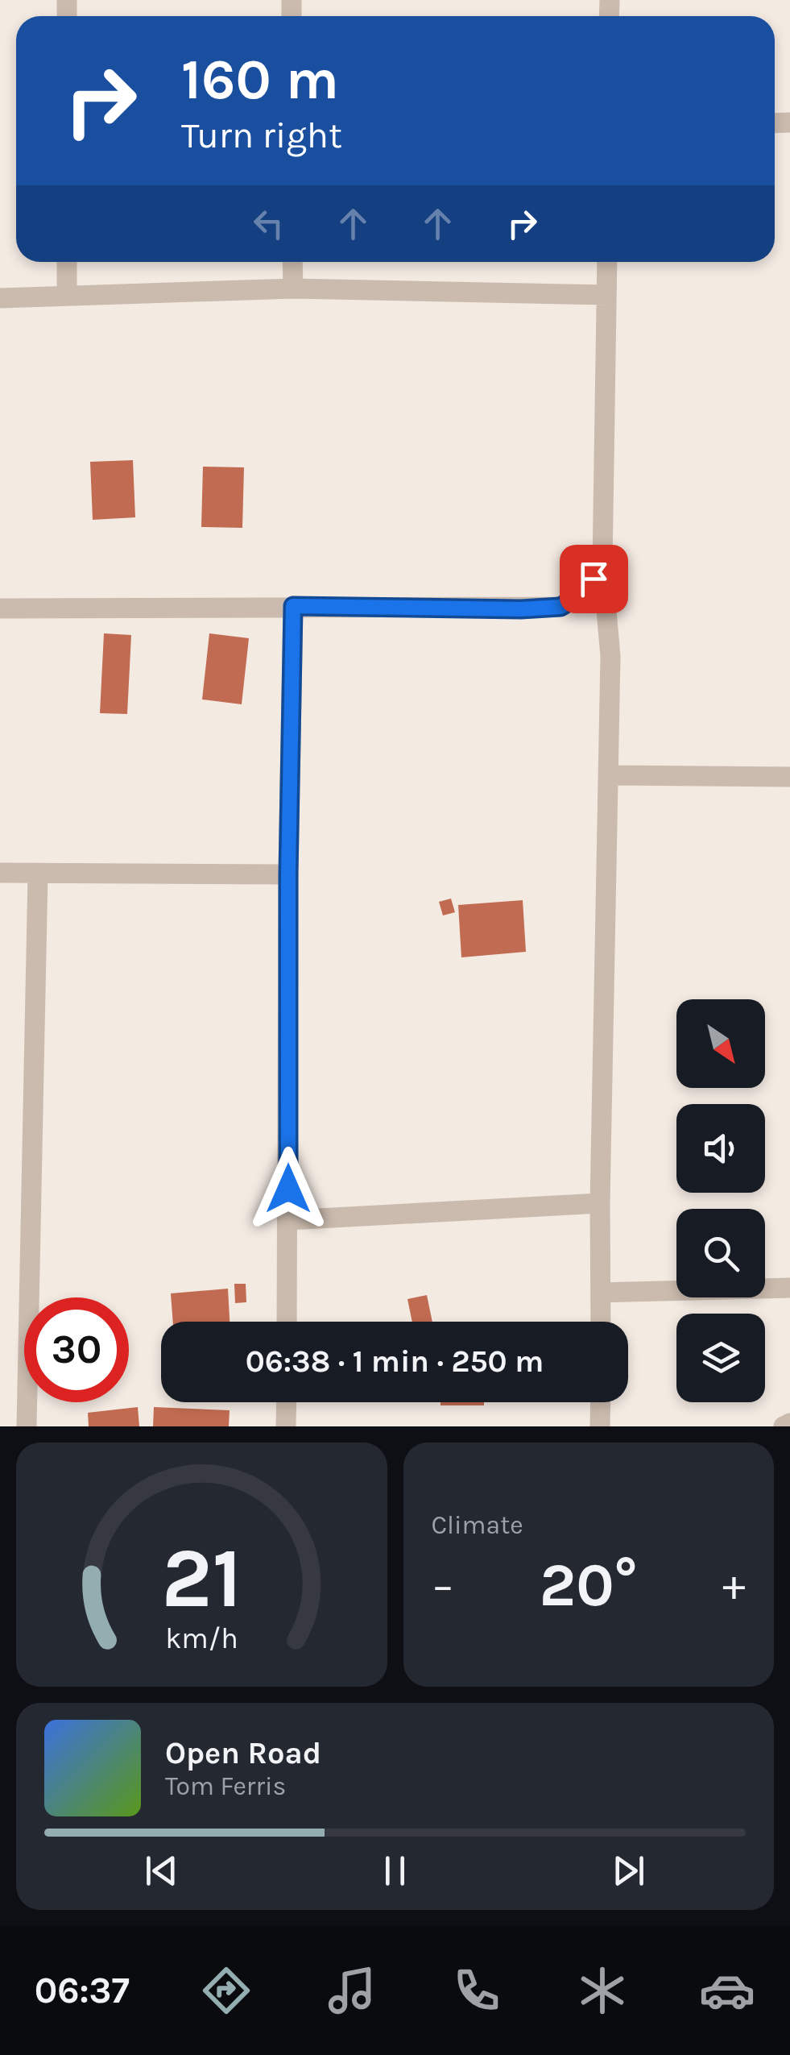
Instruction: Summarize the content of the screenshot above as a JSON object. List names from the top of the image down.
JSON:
{
  "north": "bottom right",
  "page": {
    "turn": ["160 m", "Turn right"],
    "limit": "30",
    "trip": "06:38 · 1 min · 250 m",
    "tile": "Climate",
    "heat": ["−", "20°", "+"],
    "song": ["Open Road", "Tom Ferris"],
    "tabs": "06:37",
    "gauge": ["21", "km/h"]
  }
}
